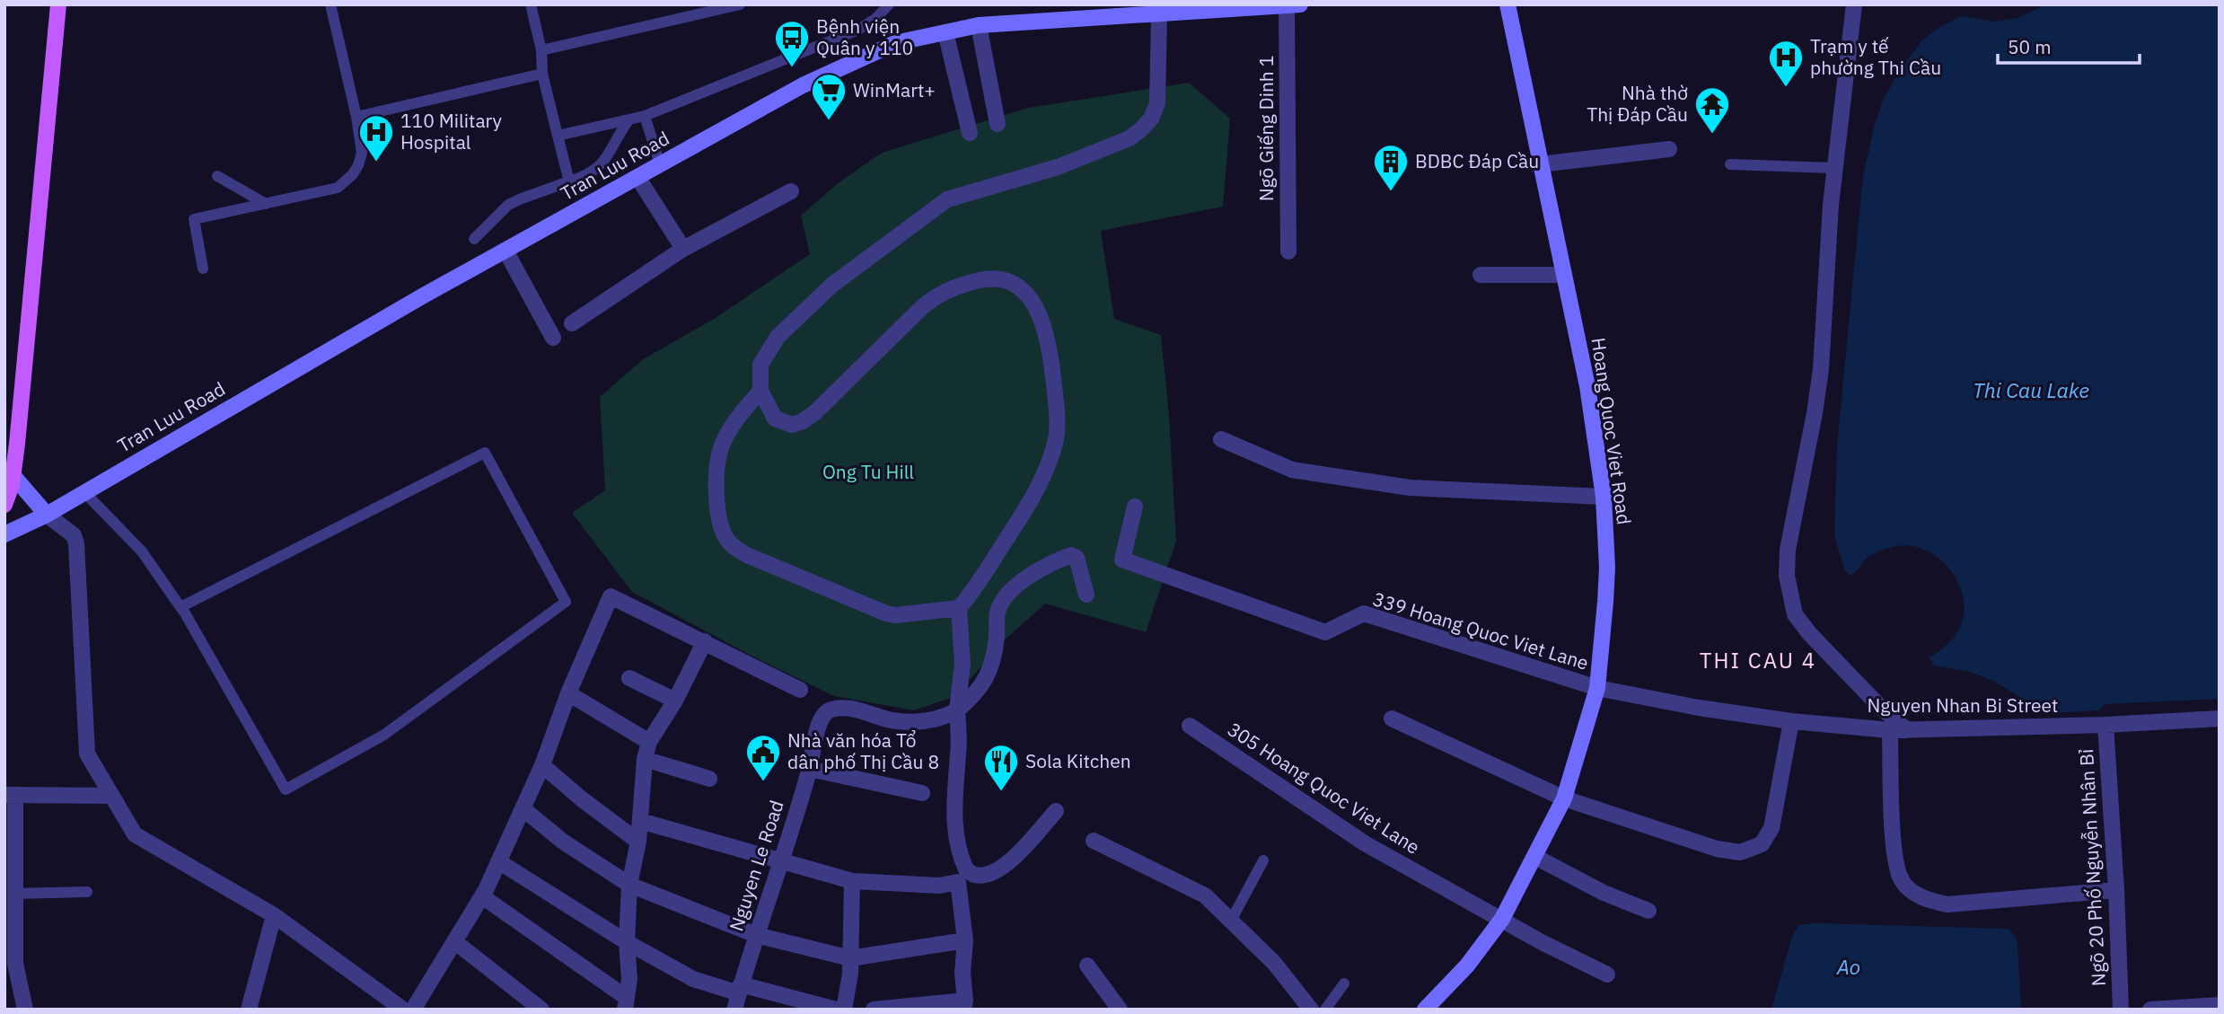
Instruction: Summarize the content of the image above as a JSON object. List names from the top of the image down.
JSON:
{
  "streets": {
    "main road": ["Tran Luu Road", "Hoang Quoc Viet Road"],
    "street": [
      "Ngõ Giếng Dinh 1",
      "339 Hoang Quoc Viet Lane",
      "Nguyen Nhan Bi Street",
      "305 Hoang Quoc Viet Lane",
      "Nguyen Le Road",
      "Ngõ 20 Phố Nguyễn Nhân Bỉ"
    ]
  },
  "crossings": [
    ["Ngõ Giếng Dinh 1", "Tran Luu Road"],
    ["Hoang Quoc Viet Road", "339 Hoang Quoc Viet Lane"],
    ["Hoang Quoc Viet Road", "Nguyen Nhan Bi Street"],
    ["Hoang Quoc Viet Road", "305 Hoang Quoc Viet Lane"],
    ["339 Hoang Quoc Viet Lane", "Nguyen Nhan Bi Street"],
    ["Nguyen Nhan Bi Street", "Ngõ 20 Phố Nguyễn Nhân Bỉ"]
  ],
  "districts": ["THI CAU 4"],
  "water": ["Thi Cau Lake", "Ao"],
  "parks": ["Ong Tu Hill"],
  "places": {
    "bus stop": ["Bệnh viện Quân y 110"],
    "hospital": ["Trạm y tế phường Thi Cầu", "110 Military Hospital"],
    "supermarket": ["WinMart+"],
    "temple": ["Nhà thờ Thị Đáp Cầu"],
    "building": ["BDBC Đáp Cầu"],
    "public building": ["Nhà văn hóa Tổ dân phố Thị Cầu 8"],
    "restaurant": ["Sola Kitchen"]
  },
  "scale_bar": "50 m"
}
